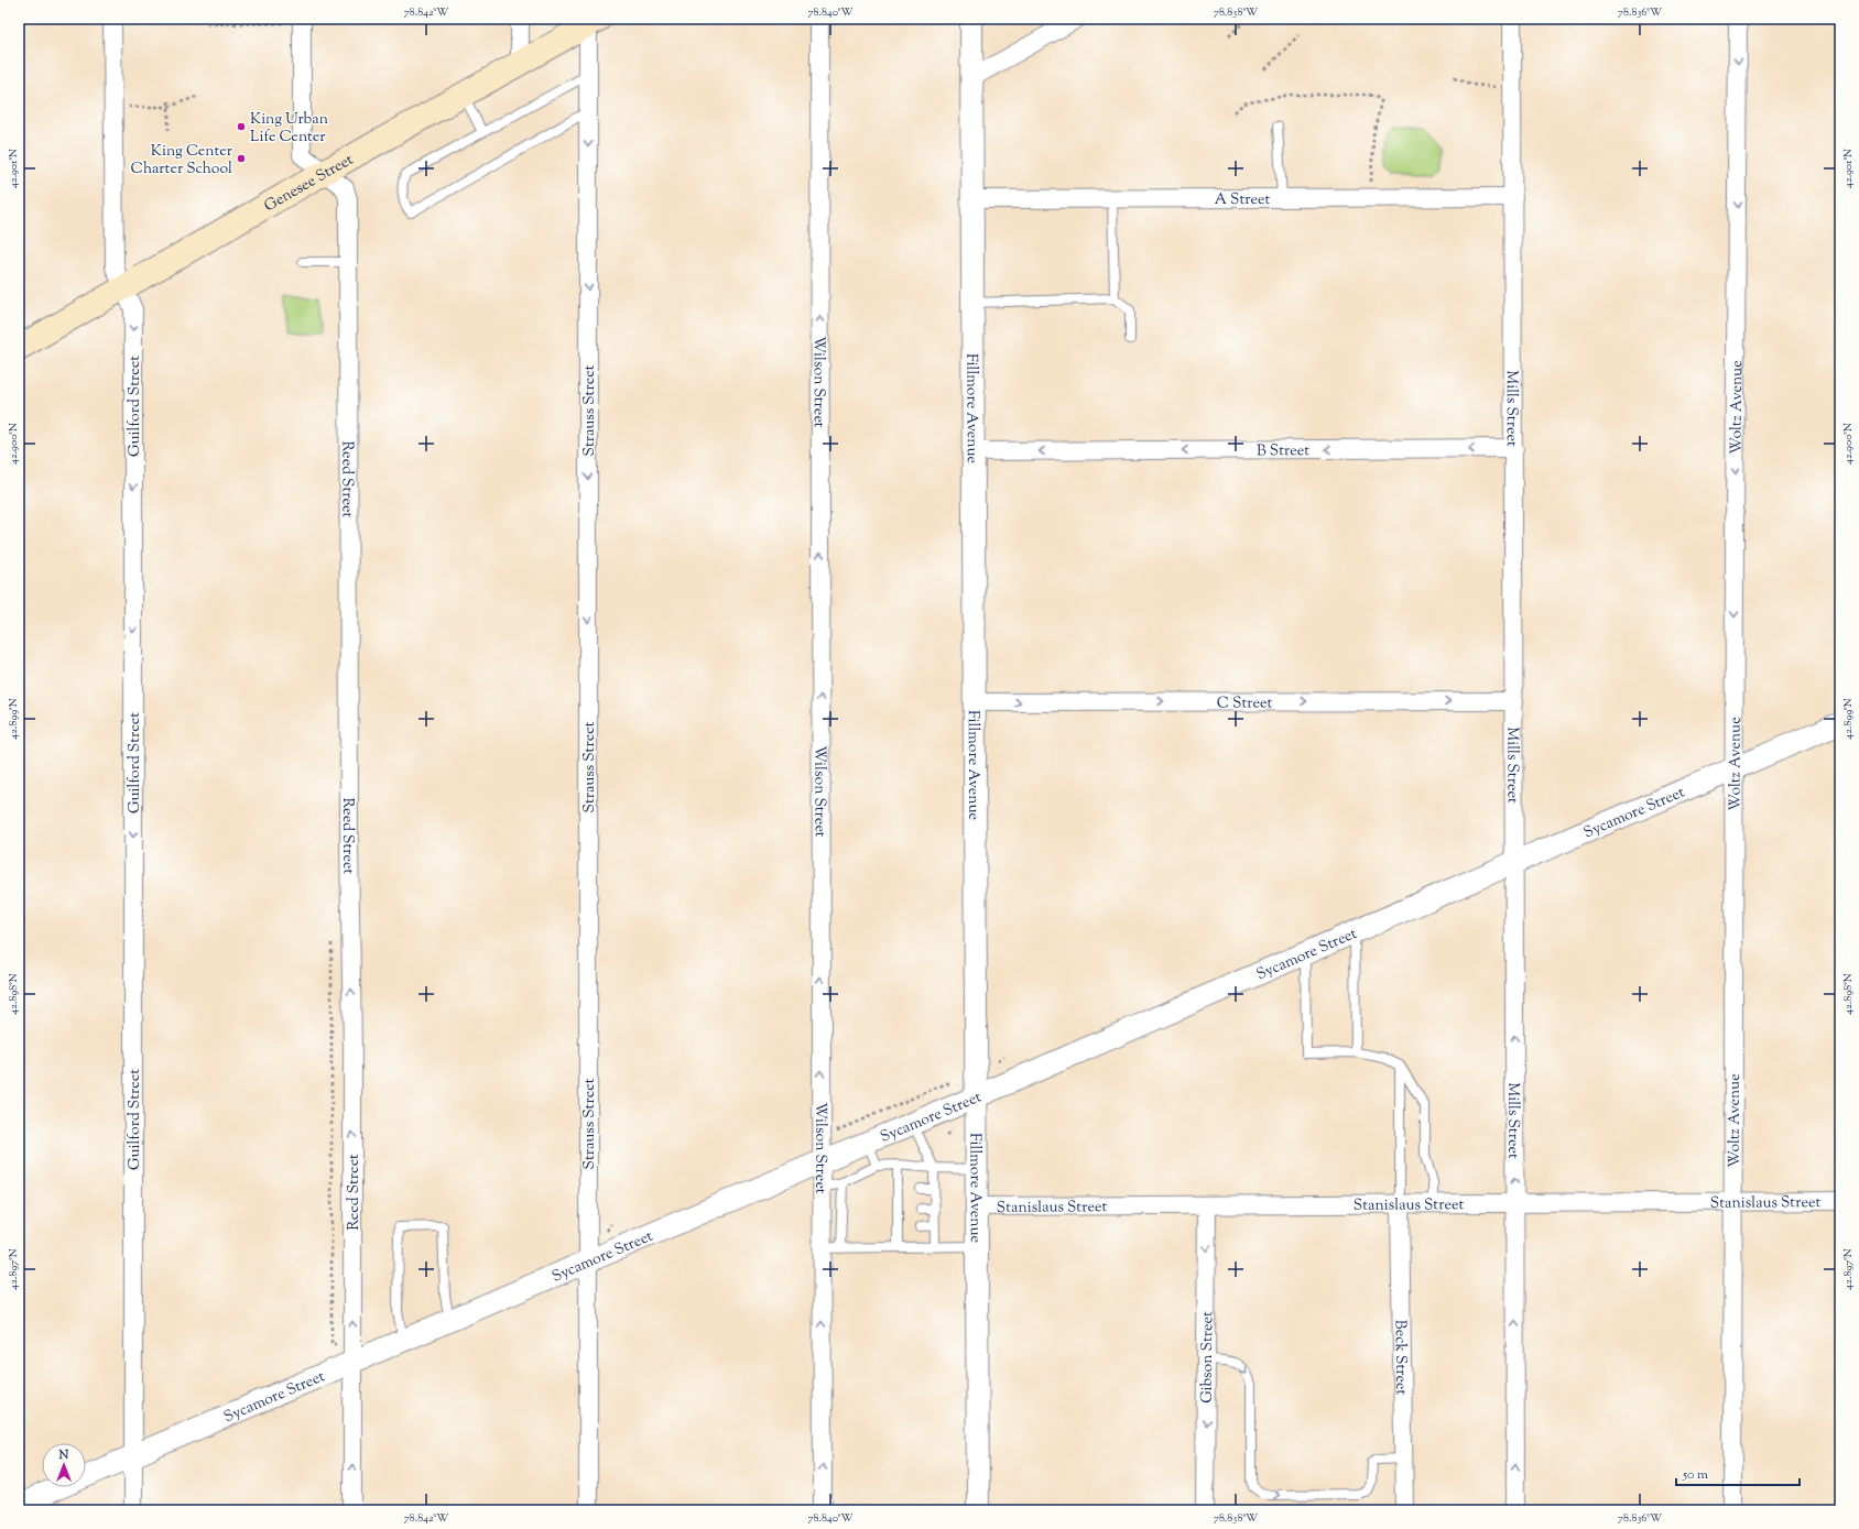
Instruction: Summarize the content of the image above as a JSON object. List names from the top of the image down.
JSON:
{
  "streets": {
    "main road": ["Genesee Street"],
    "street": [
      "A Street",
      "Wilson Street",
      "Guilford Street",
      "Fillmore Avenue",
      "Mills Street",
      "Woltz Avenue",
      "Strauss Street",
      "B Street",
      "Reed Street",
      "C Street",
      "Sycamore Street",
      "Stanislaus Street",
      "Gibson Street",
      "Beck Street"
    ]
  },
  "crossings": [
    ["Genesee Street", "Guilford Street"],
    ["Genesee Street", "Strauss Street"],
    ["Genesee Street", "Reed Street"],
    ["A Street", "Fillmore Avenue"],
    ["A Street", "Mills Street"],
    ["Wilson Street", "Sycamore Street"],
    ["Guilford Street", "Sycamore Street"],
    ["Fillmore Avenue", "B Street"],
    ["Fillmore Avenue", "C Street"],
    ["Fillmore Avenue", "Sycamore Street"],
    ["Fillmore Avenue", "Stanislaus Street"],
    ["Mills Street", "B Street"],
    ["Mills Street", "C Street"],
    ["Mills Street", "Sycamore Street"],
    ["Mills Street", "Stanislaus Street"],
    ["Woltz Avenue", "Sycamore Street"],
    ["Woltz Avenue", "Stanislaus Street"],
    ["Strauss Street", "Sycamore Street"],
    ["Reed Street", "Sycamore Street"],
    ["Stanislaus Street", "Gibson Street"],
    ["Stanislaus Street", "Beck Street"]
  ],
  "one_way": [
    "Wilson Street",
    "Guilford Street",
    "Mills Street",
    "Woltz Avenue",
    "Strauss Street",
    "B Street",
    "Reed Street",
    "C Street",
    "Gibson Street"
  ],
  "places": ["King Urban Life Center", "King Center Charter School"],
  "scale_bar": "50 m",
  "north": "top",
  "coordinates": [
    "78.842°W",
    "78.840°W",
    "78.838°W",
    "78.836°W",
    "42.901°N",
    "42.900°N",
    "42.899°N",
    "42.898°N",
    "42.897°N"
  ]
}
